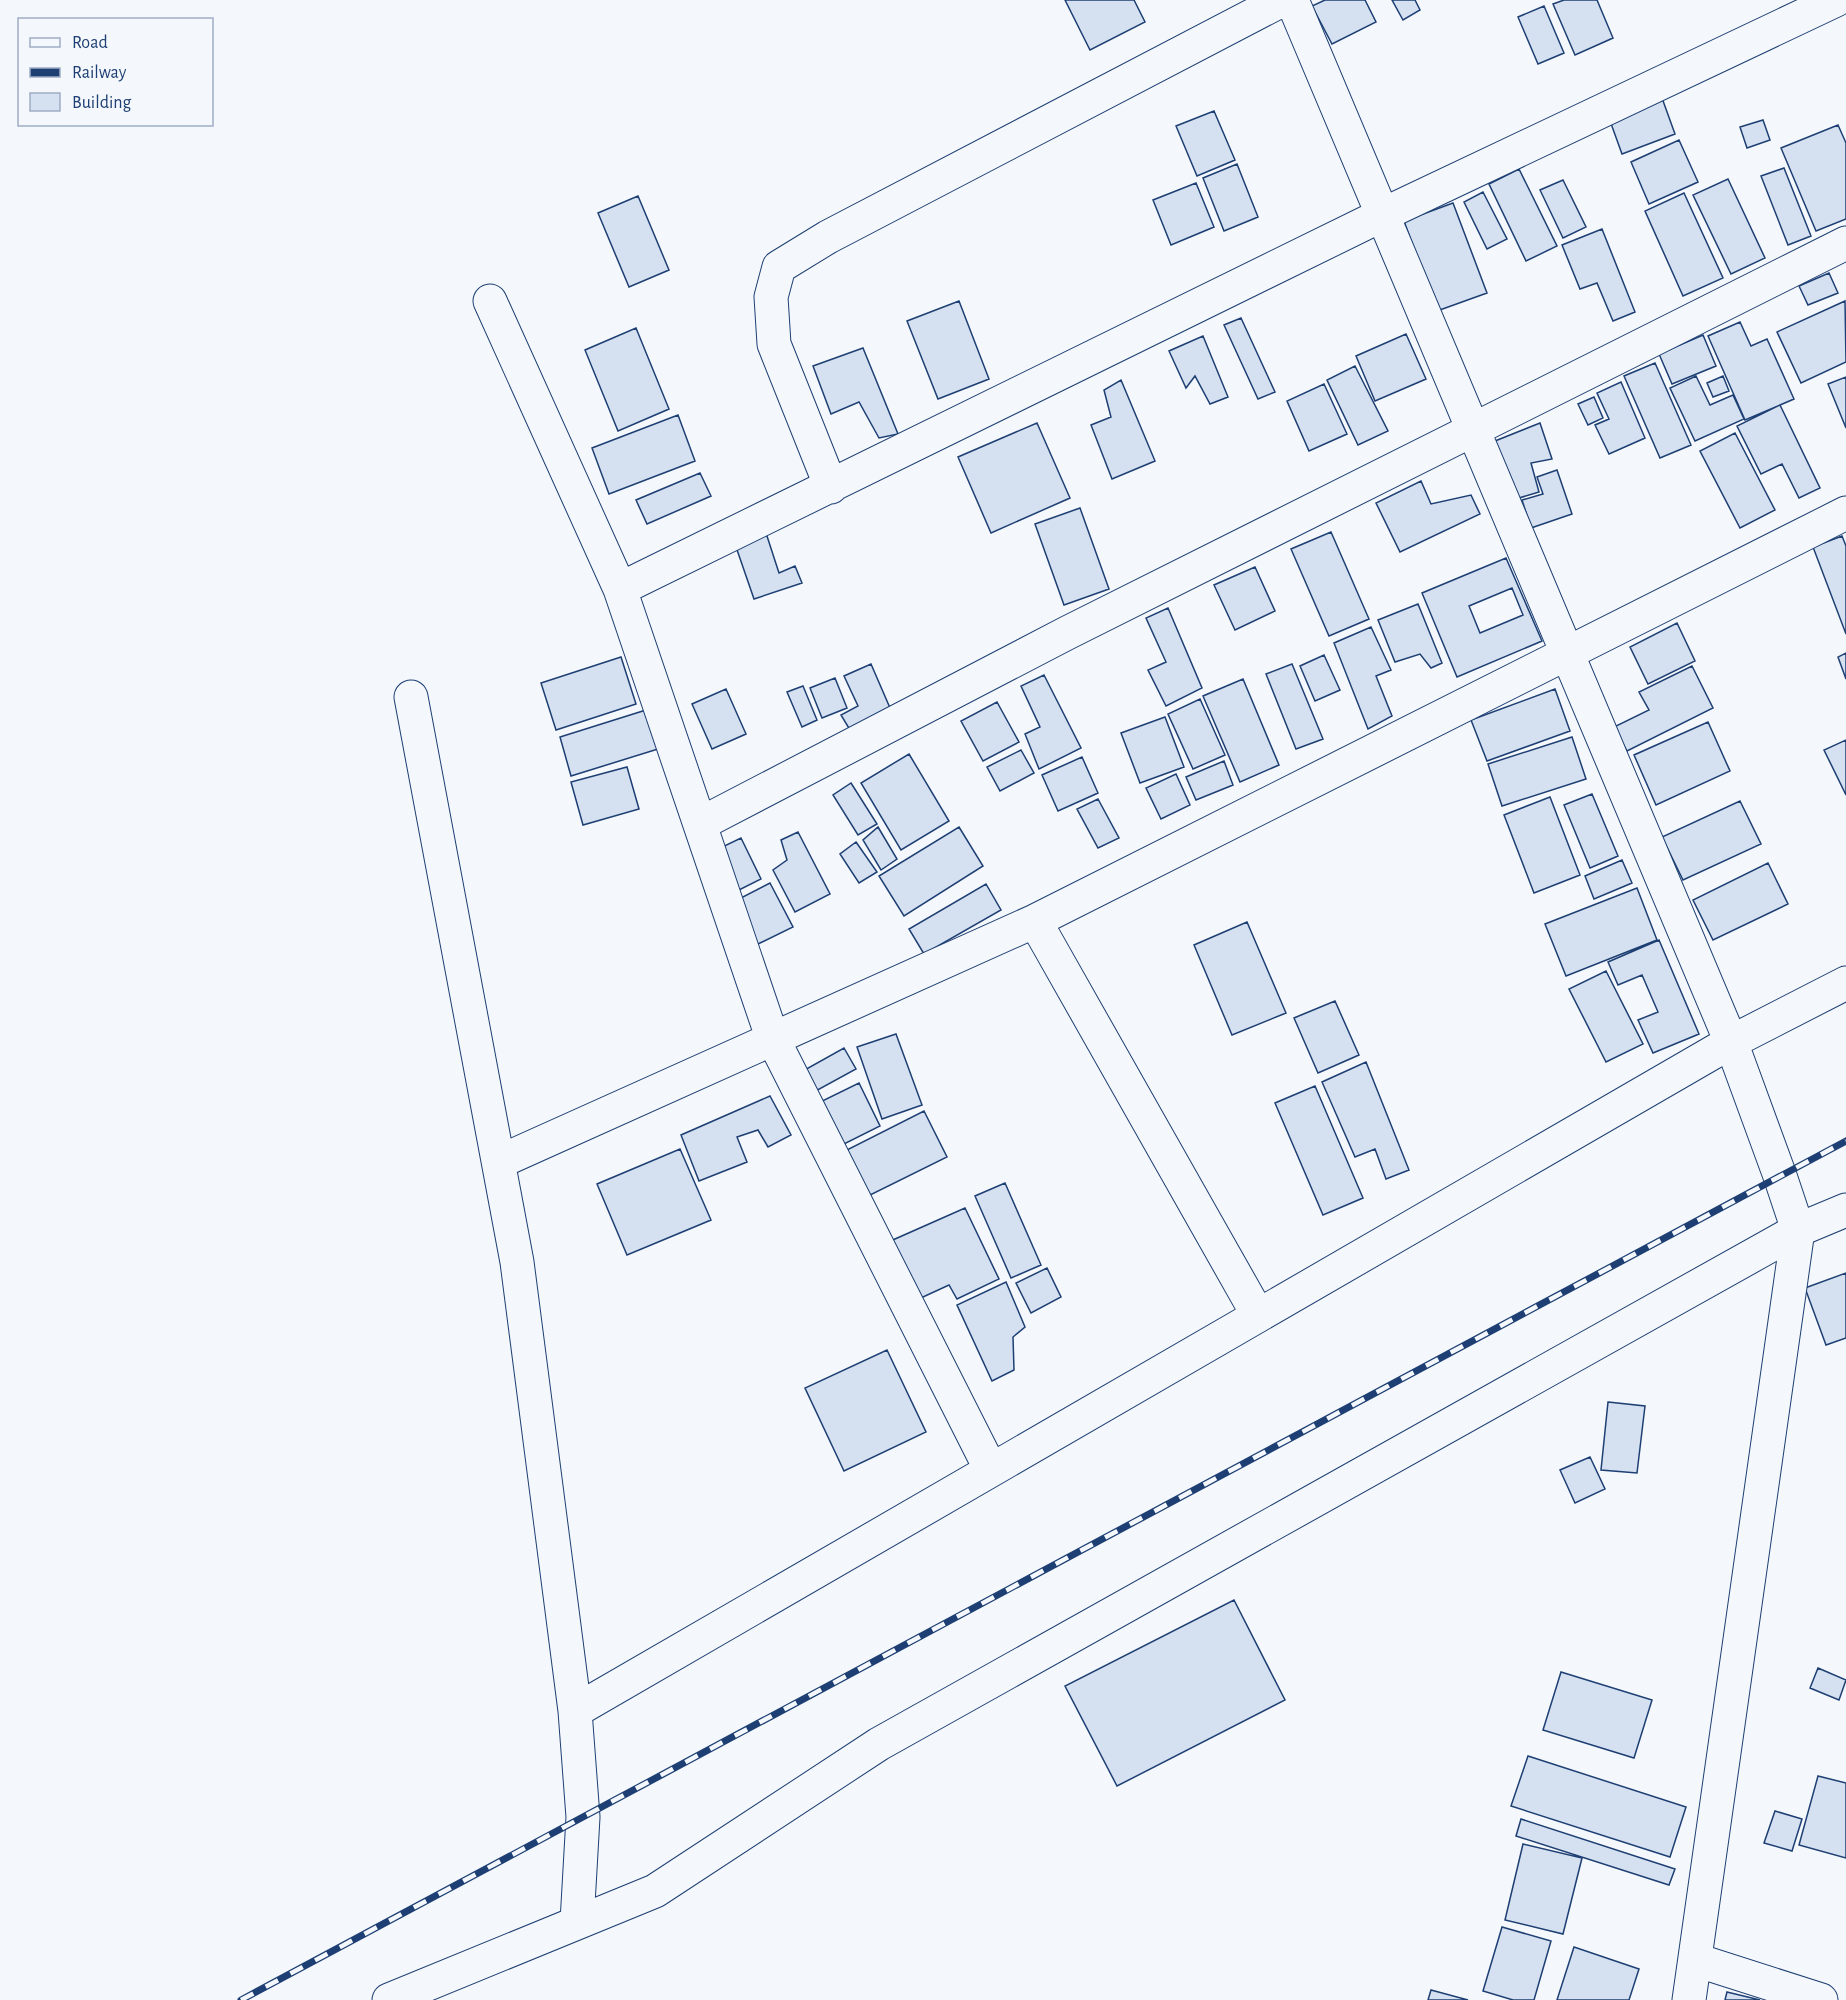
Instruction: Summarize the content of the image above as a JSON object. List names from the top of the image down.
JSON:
{
  "legend": ["Road", "Railway", "Building"]
}
